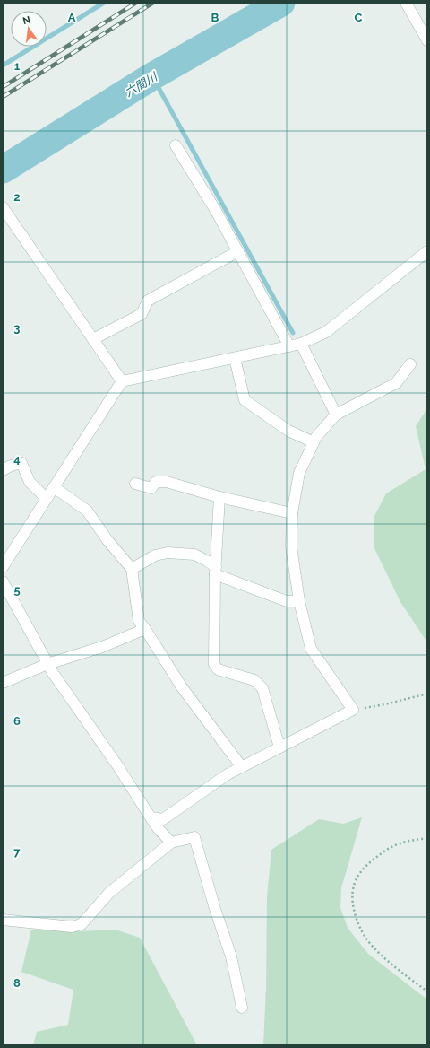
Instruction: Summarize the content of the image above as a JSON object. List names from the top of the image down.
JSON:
{
  "water": ["六間川"],
  "north": "top",
  "grid": {
    "columns": ["A", "B", "C"],
    "rows": [
      "1",
      "2",
      "3",
      "4",
      "5",
      "6",
      "7",
      "8"
    ]
  }
}
